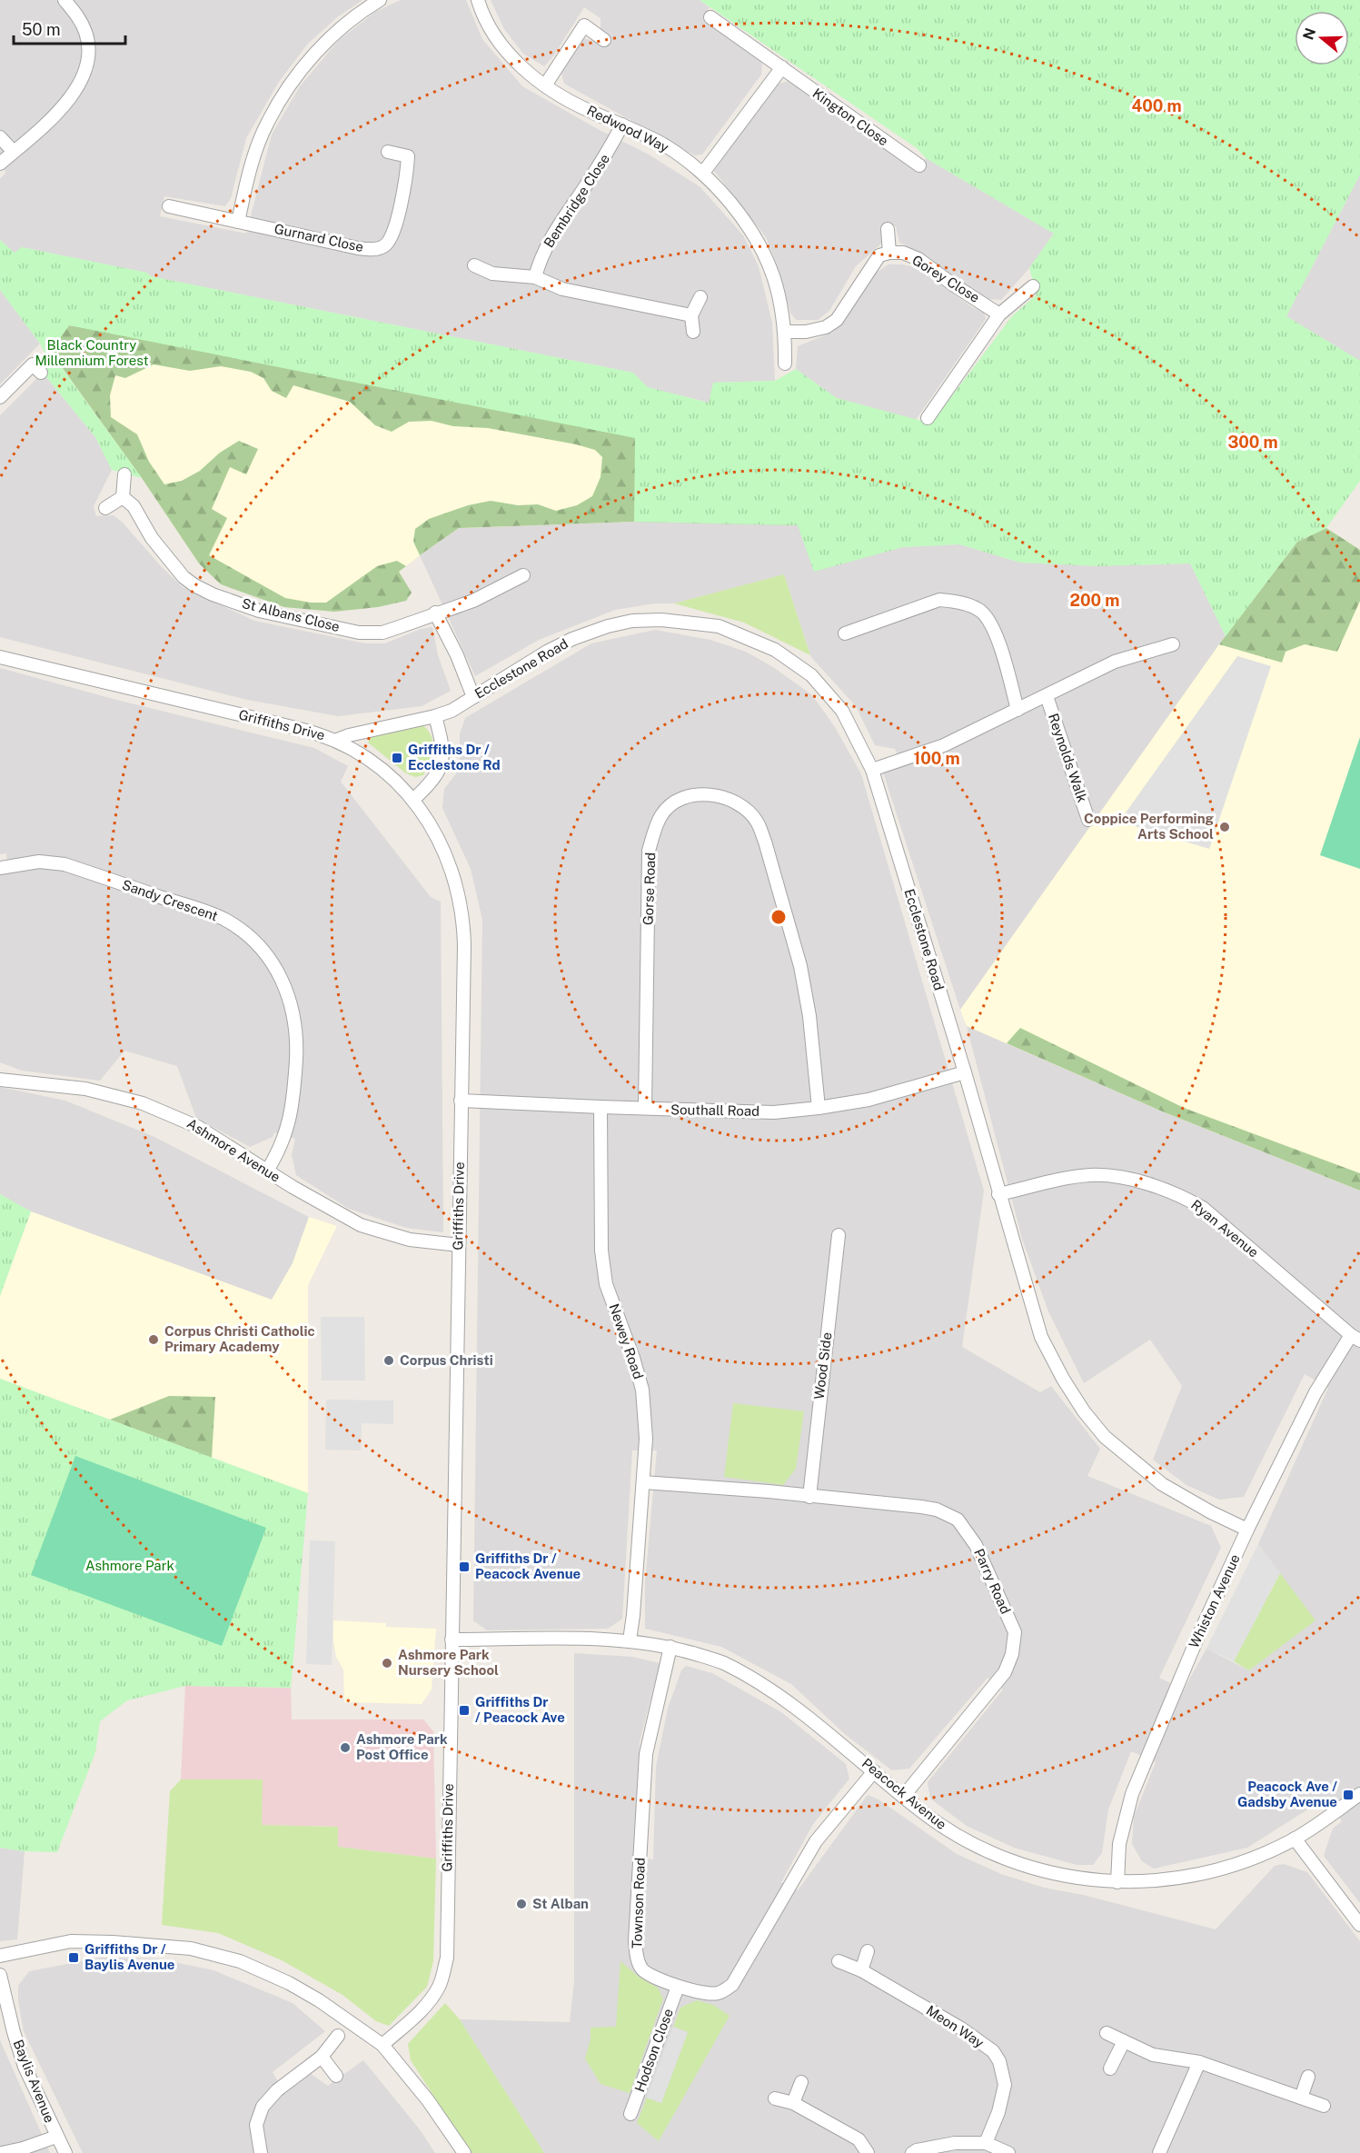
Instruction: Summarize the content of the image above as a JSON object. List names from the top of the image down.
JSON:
{
  "streets": {
    "street": [
      "Kington Close",
      "Redwood Way",
      "Bembridge Close",
      "Gurnard Close",
      "Gorey Close",
      "St Albans Close",
      "Ecclestone Road",
      "Griffiths Drive",
      "Reynolds Walk",
      "Gorse Road",
      "Sandy Crescent",
      "Southall Road",
      "Ashmore Avenue",
      "Ryan Avenue",
      "Newey Road",
      "Wood Side",
      "Parry Road",
      "Whiston Avenue",
      "Peacock Avenue",
      "Townson Road",
      "Meon Way",
      "Hodson Close",
      "Baylis Avenue"
    ]
  },
  "crossings": [
    ["Redwood Way", "Bembridge Close"],
    ["Ecclestone Road", "Griffiths Drive"],
    ["Ecclestone Road", "Reynolds Walk"],
    ["Ecclestone Road", "Southall Road"],
    ["Ecclestone Road", "Ryan Avenue"],
    ["Ecclestone Road", "Whiston Avenue"],
    ["Griffiths Drive", "Southall Road"],
    ["Griffiths Drive", "Ashmore Avenue"],
    ["Griffiths Drive", "Peacock Avenue"],
    ["Gorse Road", "Southall Road"],
    ["Sandy Crescent", "Ashmore Avenue"],
    ["Southall Road", "Newey Road"],
    ["Ryan Avenue", "Whiston Avenue"],
    ["Newey Road", "Parry Road"],
    ["Newey Road", "Peacock Avenue"],
    ["Wood Side", "Parry Road"],
    ["Parry Road", "Peacock Avenue"],
    ["Whiston Avenue", "Peacock Avenue"],
    ["Peacock Avenue", "Townson Road"],
    ["Townson Road", "Hodson Close"]
  ],
  "parks": ["Black Country Millennium Forest", "Ashmore Park"],
  "places": {
    "transit": [
      "Griffiths Dr / Ecclestone Rd",
      "Griffiths Dr / Peacock Avenue",
      "Griffiths Dr / Peacock Ave",
      "Peacock Ave / Gadsby Avenue",
      "Griffiths Dr / Baylis Avenue"
    ],
    "other": [
      "Coppice Performing Arts School",
      "Corpus Christi Catholic Primary Academy",
      "Corpus Christi",
      "Ashmore Park Nursery School",
      "Ashmore Park Post Office",
      "St Alban"
    ]
  },
  "scale_bar": "50 m",
  "north": "left",
  "rings": [
    "400 m",
    "300 m",
    "200 m",
    "100 m"
  ]
}
